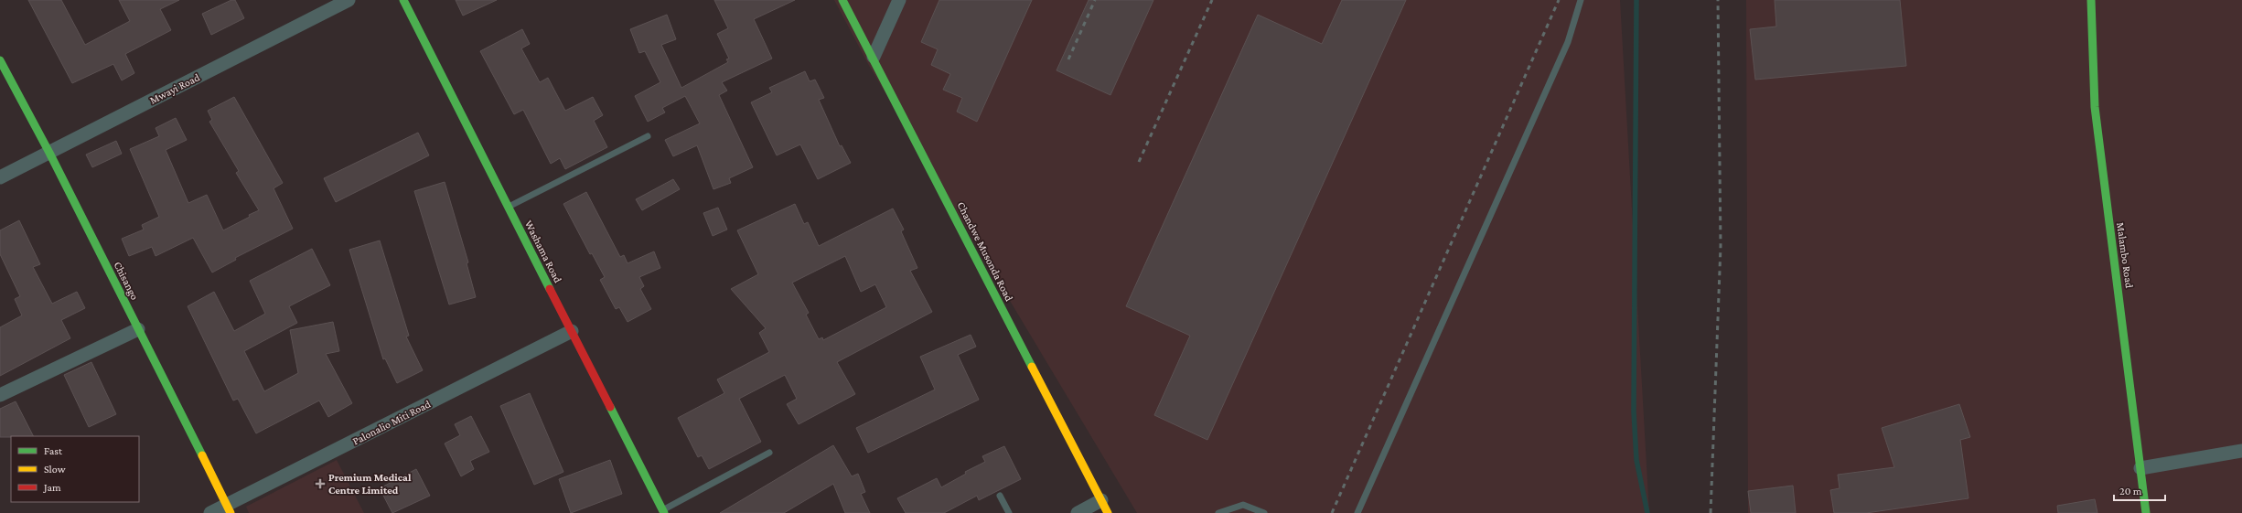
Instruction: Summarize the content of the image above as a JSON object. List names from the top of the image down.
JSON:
{
  "streets": {
    "street": [
      "Mwayi Road",
      "Washama Road",
      "Chandwe Musonda Road",
      "Malambo Road",
      "Chisango",
      "Palonalio Miti Road"
    ]
  },
  "crossings": [
    ["Mwayi Road", "Chisango"],
    ["Washama Road", "Palonalio Miti Road"],
    ["Chisango", "Palonalio Miti Road"]
  ],
  "places": {
    "health": ["Premium Medical Centre Limited"]
  },
  "legend": ["Fast", "Slow", "Jam"],
  "scale_bar": "20 m"
}
